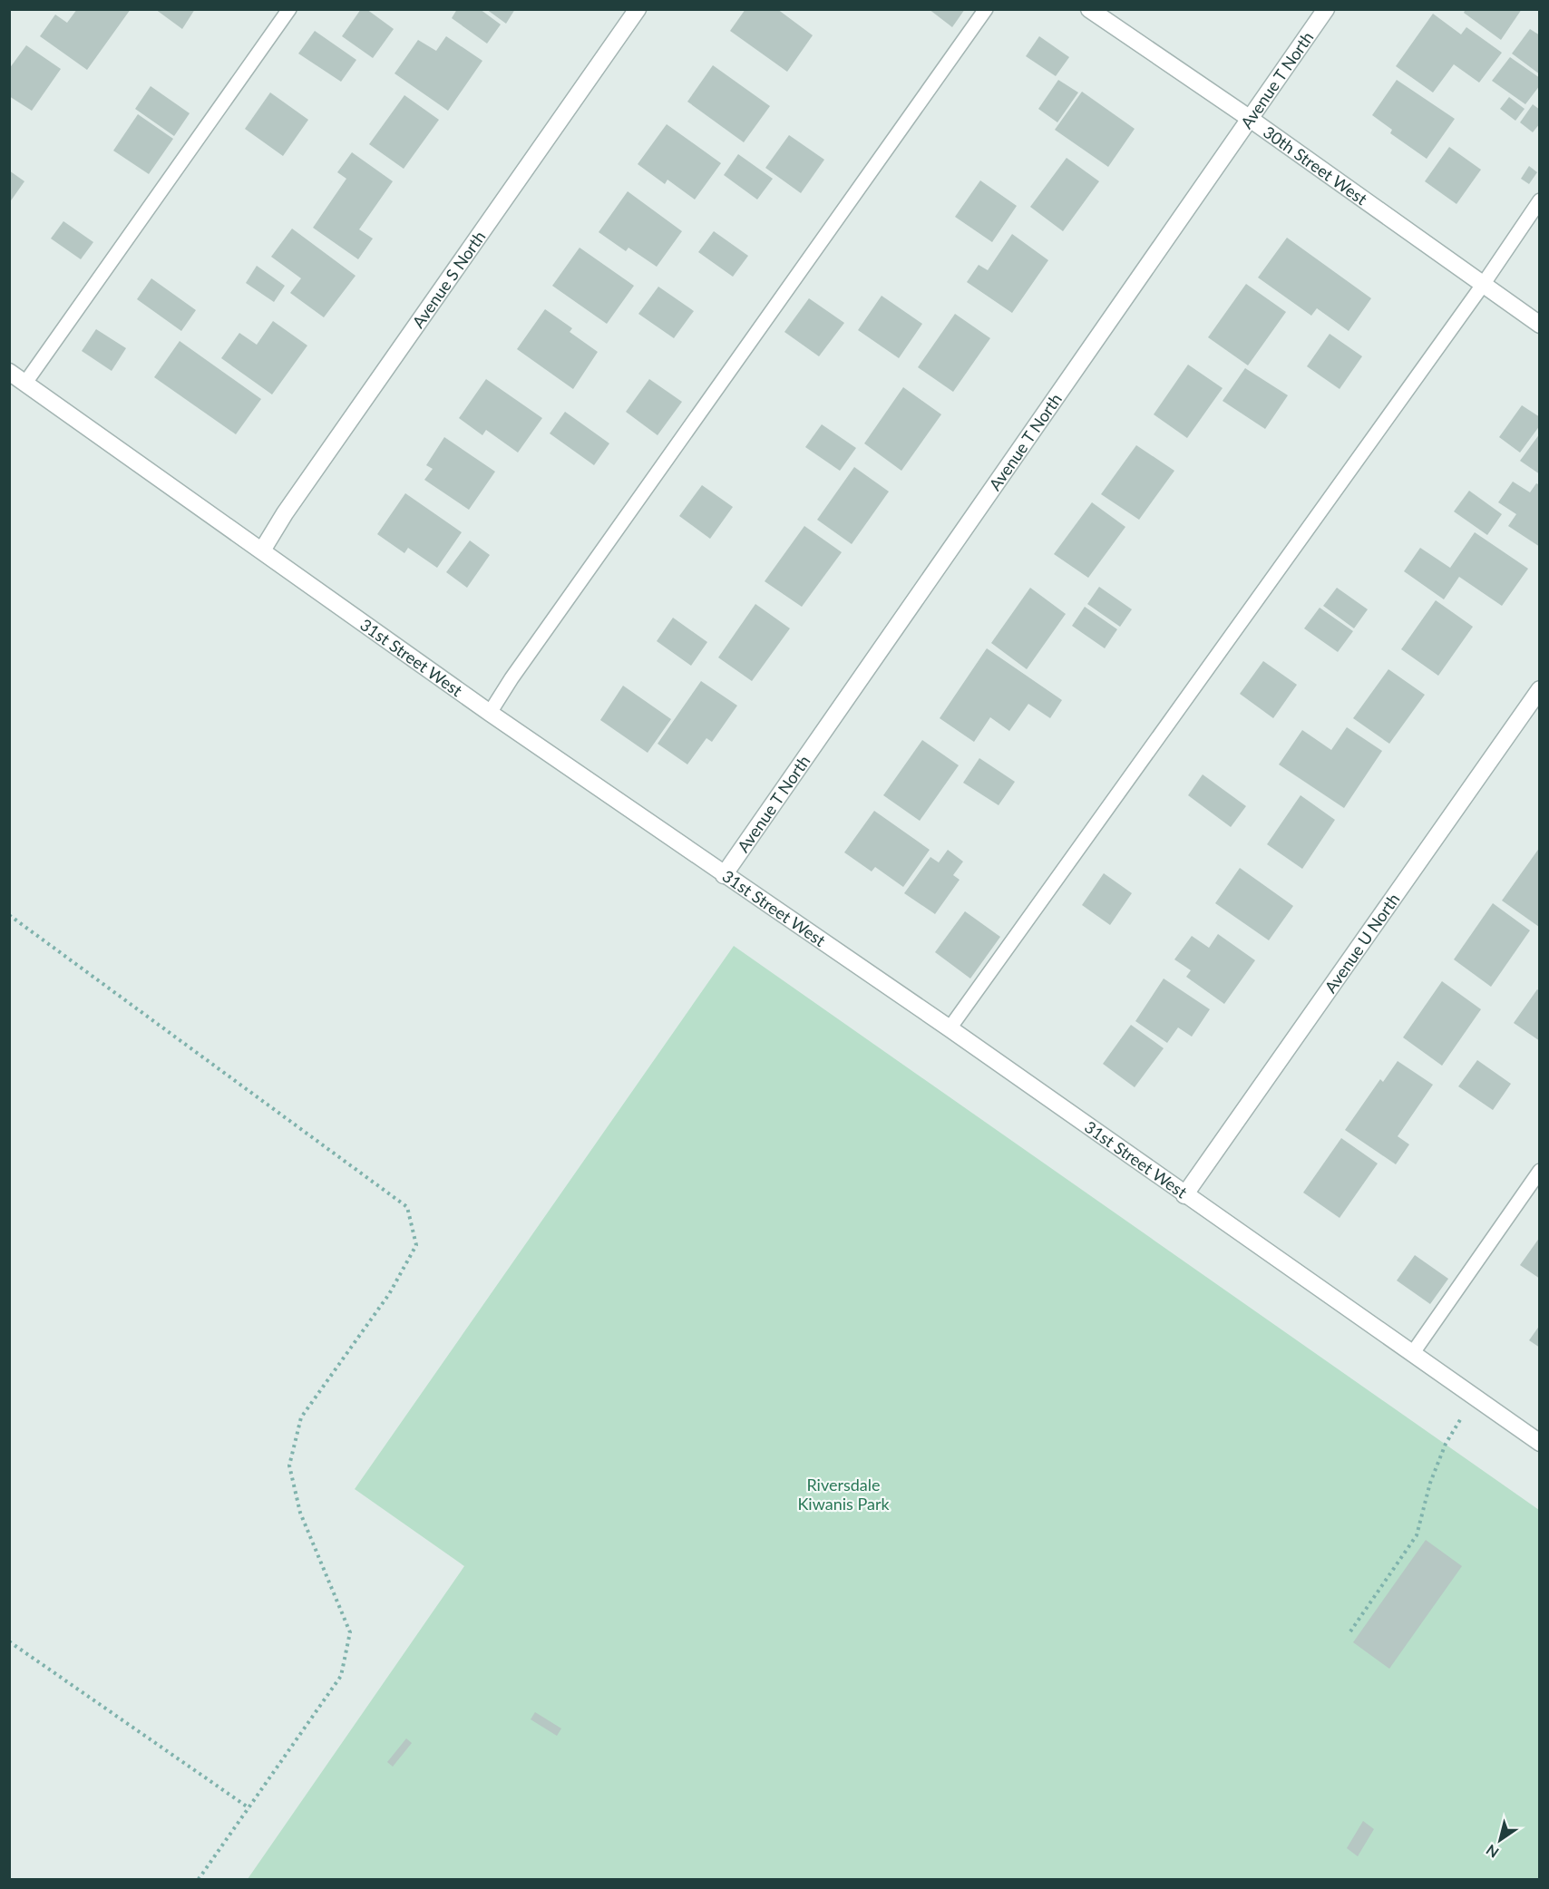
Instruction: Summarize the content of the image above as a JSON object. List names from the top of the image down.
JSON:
{
  "streets": {
    "street": [
      "Avenue T North",
      "30th Street West",
      "Avenue S North",
      "31st Street West",
      "Avenue U North"
    ]
  },
  "crossings": [
    ["Avenue T North", "30th Street West"],
    ["Avenue T North", "31st Street West"],
    ["Avenue S North", "31st Street West"],
    ["31st Street West", "Avenue U North"]
  ],
  "parks": ["Riversdale Kiwanis Park"],
  "north": "bottom left"
}
